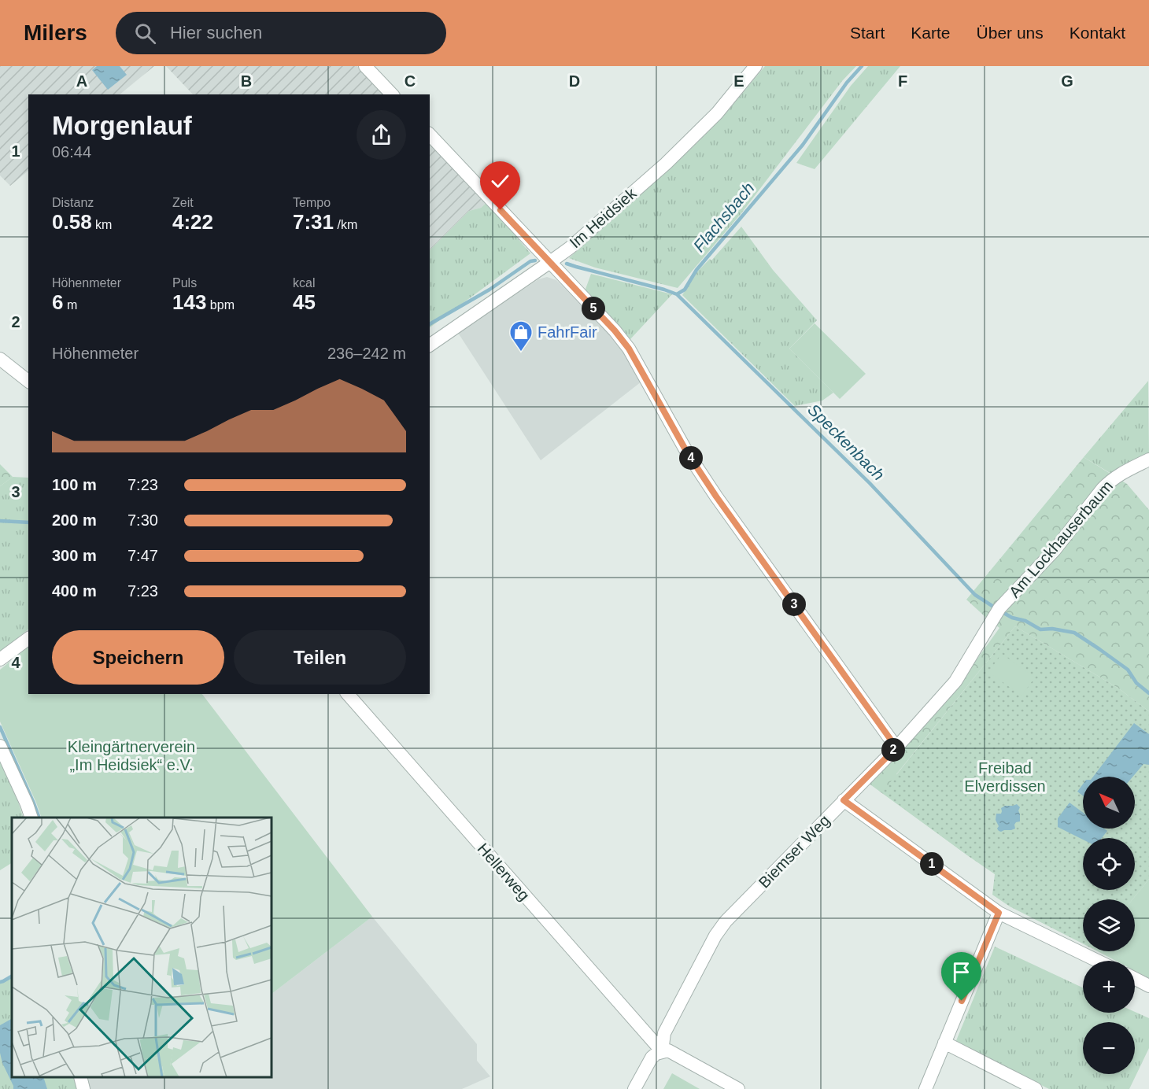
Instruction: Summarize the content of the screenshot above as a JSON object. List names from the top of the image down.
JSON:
{
  "streets": {
    "street": [
      "Im Heidsiek",
      "Am Lockhauserbaum",
      "Biemser Weg",
      "Hellerweg"
    ]
  },
  "crossings": [
    ["Am Lockhauserbaum", "Biemser Weg"],
    ["Biemser Weg", "Hellerweg"]
  ],
  "water": ["Flachsbach", "Speckenbach"],
  "parks": ["Kleingärtnerverein „Im Heidsiek“ e.V.", "Freibad Elverdissen"],
  "places": {
    "shop": ["FahrFair"]
  },
  "north": "top left",
  "page": {
    "header": "Milers",
    "search": "Hier suchen",
    "nav": [
      "Start",
      "Karte",
      "Über uns",
      "Kontakt"
    ],
    "heading": ["Morgenlauf", "06:44"],
    "stats": [
      ["Distanz", "0.58 km"],
      ["Zeit", "4:22"],
      ["Tempo", "7:31 /km"],
      ["Höhenmeter", "6 m"],
      ["Puls", "143 bpm"],
      ["kcal", "45"]
    ],
    "pins": [
      "5",
      "4",
      "3",
      "2",
      "1"
    ],
    "chart": ["Höhenmeter", "236–242 m"],
    "list": [
      {
        "name": "100 m",
        "note": "7:23"
      },
      {
        "name": "200 m",
        "note": "7:30"
      },
      {
        "name": "300 m",
        "note": "7:47"
      },
      {
        "name": "400 m",
        "note": "7:23"
      }
    ],
    "buttons": ["Speichern", "Teilen"],
    "map_buttons": ["+", "−"]
  },
  "grid": {
    "columns": [
      "A",
      "B",
      "C",
      "D",
      "E",
      "F",
      "G"
    ],
    "rows": [
      "1",
      "2",
      "3",
      "4"
    ]
  }
}
